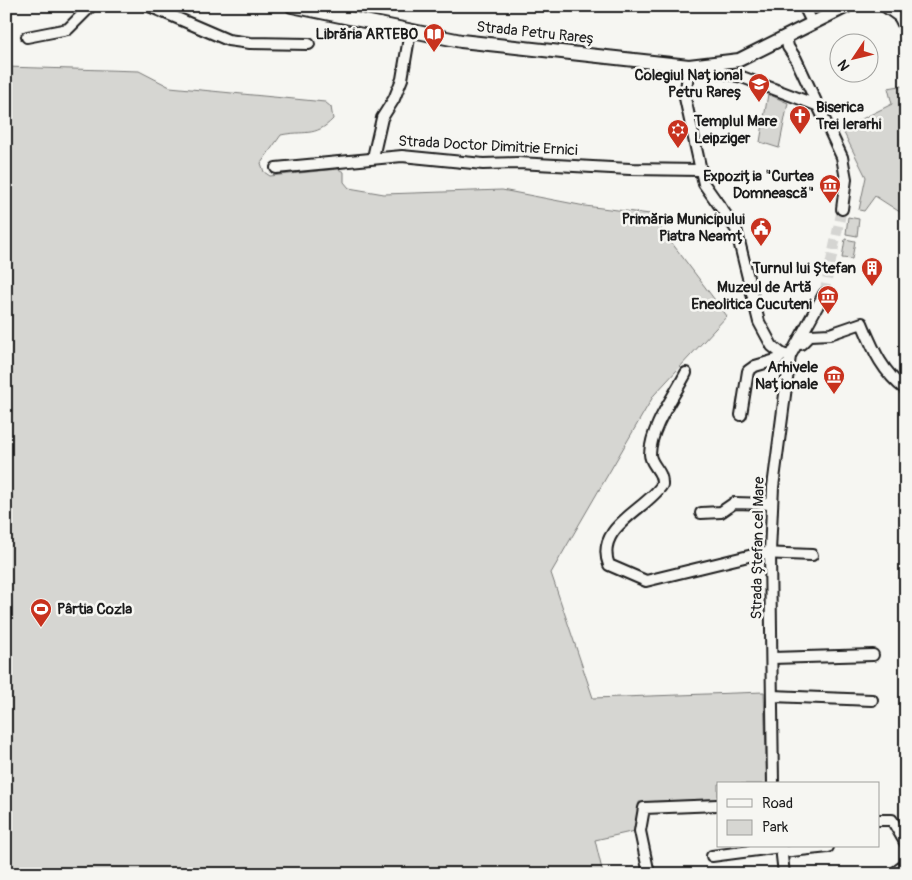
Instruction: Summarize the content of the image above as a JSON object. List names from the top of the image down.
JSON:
{
  "streets": {
    "main road": ["Strada Petru Rareș"],
    "street": ["Strada Doctor Dimitrie Ernici", "Strada Ștefan cel Mare"]
  },
  "places": {
    "library": ["Librăria ARTEBO"],
    "school or university": ["Colegiul Național Petru Rareș"],
    "church": ["Biserica Trei Ierarhi"],
    "synagogue": ["Templul Mare Leipziger"],
    "museum": ["Expoziția \"Curtea Domnească\"", "Muzeul de Artă Eneolitica Cucuteni", "Arhivele Naționale"],
    "public building": ["Primăria Municipului Piatra Neamț"],
    "building": ["Turnul lui Ștefan"],
    "sports": ["Pârtia Cozla"]
  },
  "legend": ["Road", "Park"],
  "north": "bottom left"
}
